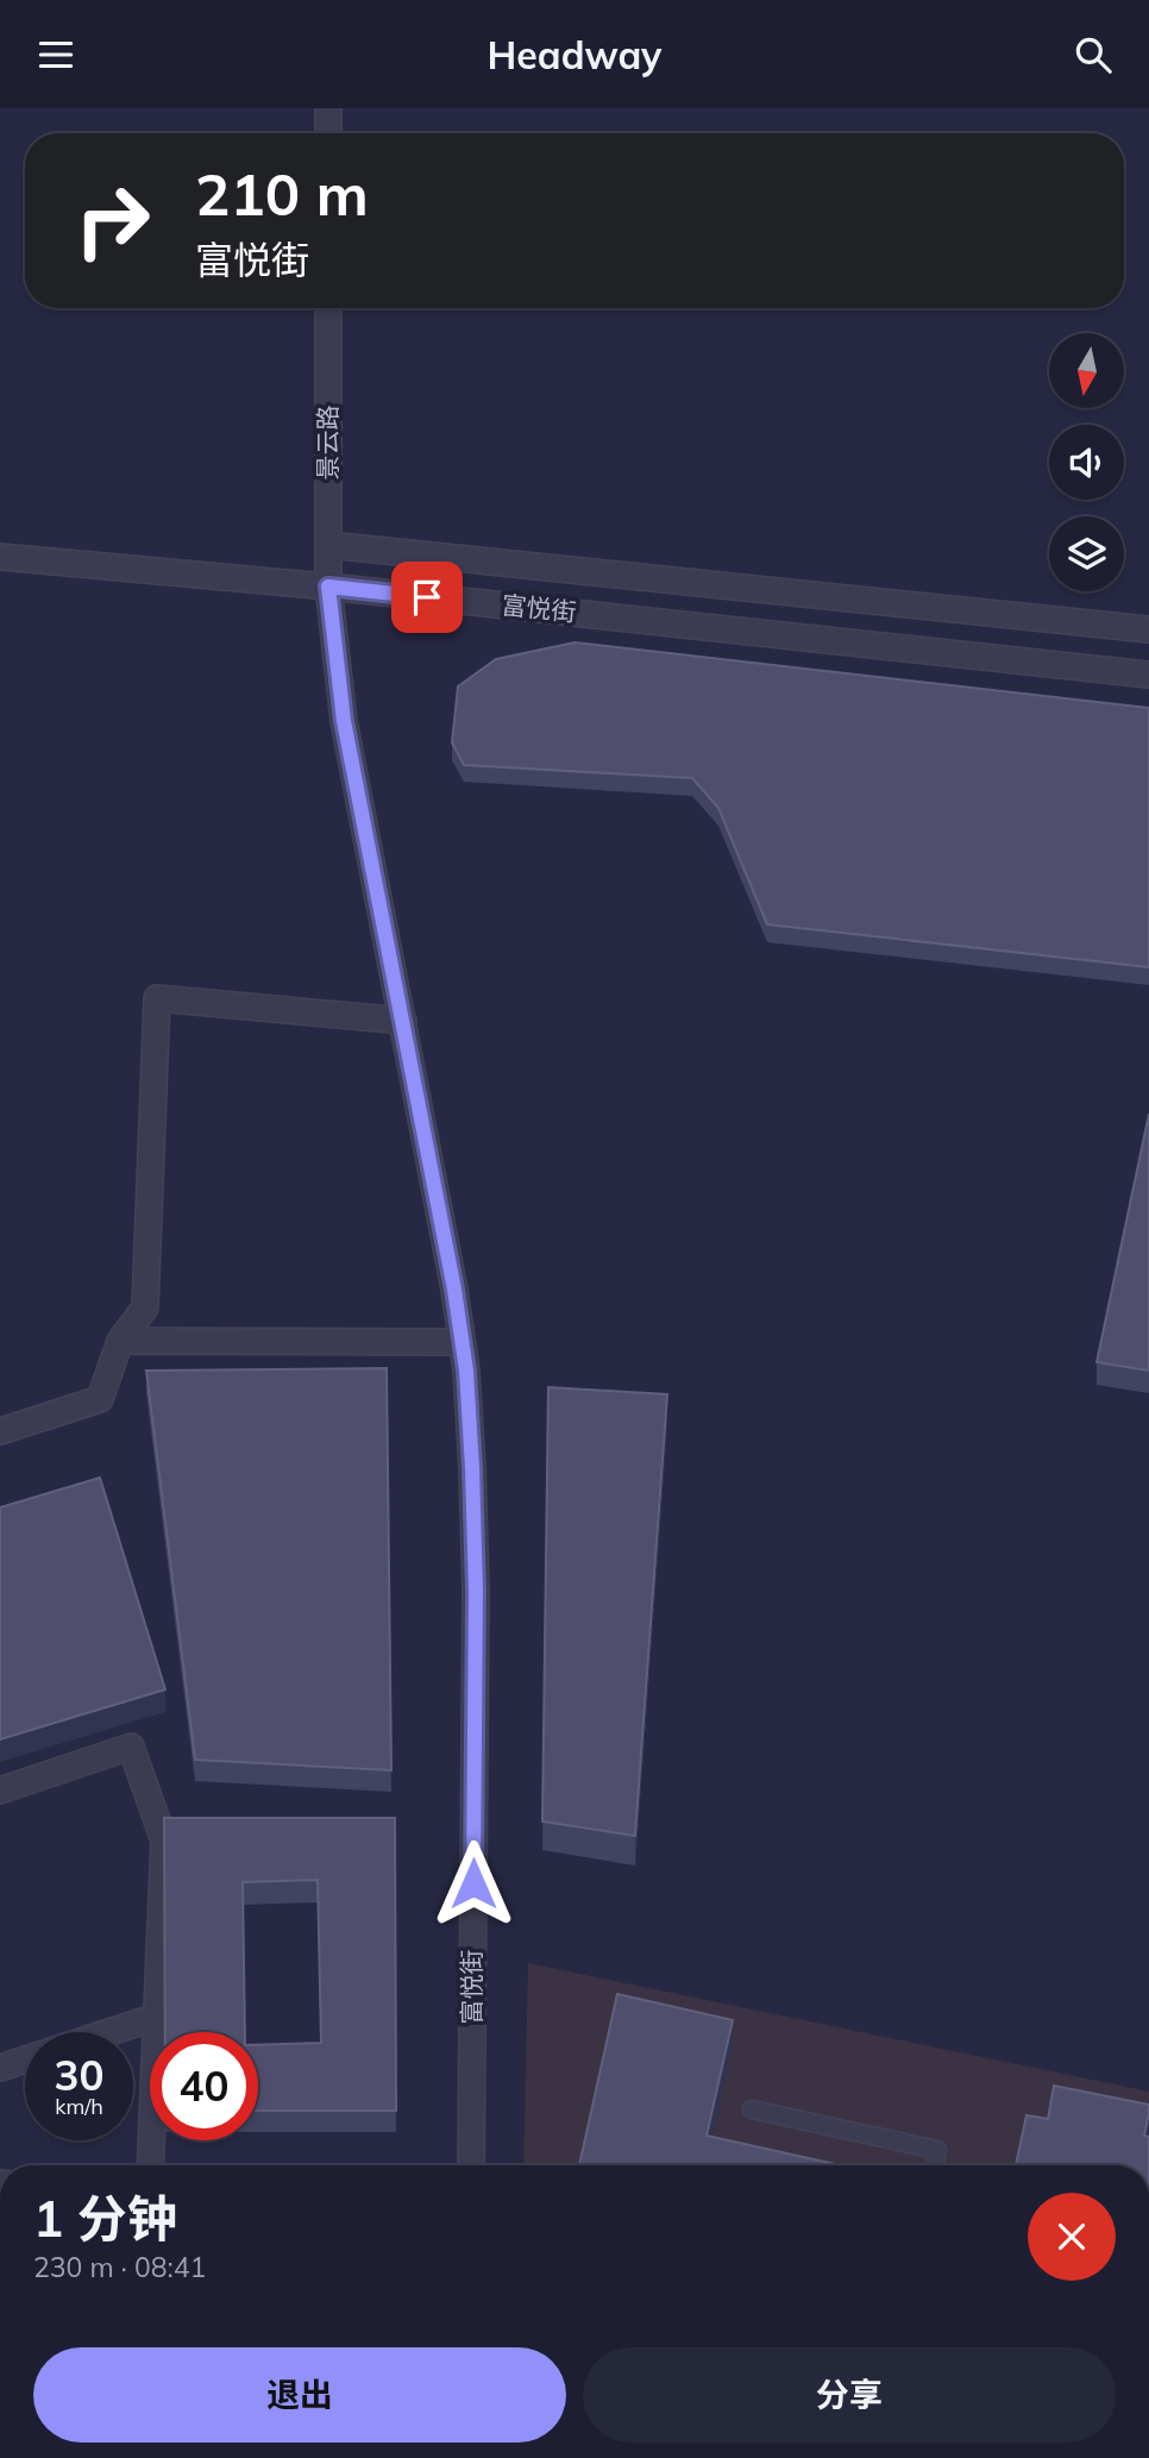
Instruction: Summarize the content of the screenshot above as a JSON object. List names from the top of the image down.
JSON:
{
  "streets": {
    "street": ["景云路", "富悦街"]
  },
  "crossings": [
    ["景云路", "富悦街"]
  ],
  "north": "bottom",
  "page": {
    "header": "Headway",
    "turn": ["210 m", "富悦街"],
    "speed": "30 km/h",
    "limit": "40",
    "heading": ["1 分钟", "230 m · 08:41"],
    "buttons": ["退出", "分享"]
  }
}
